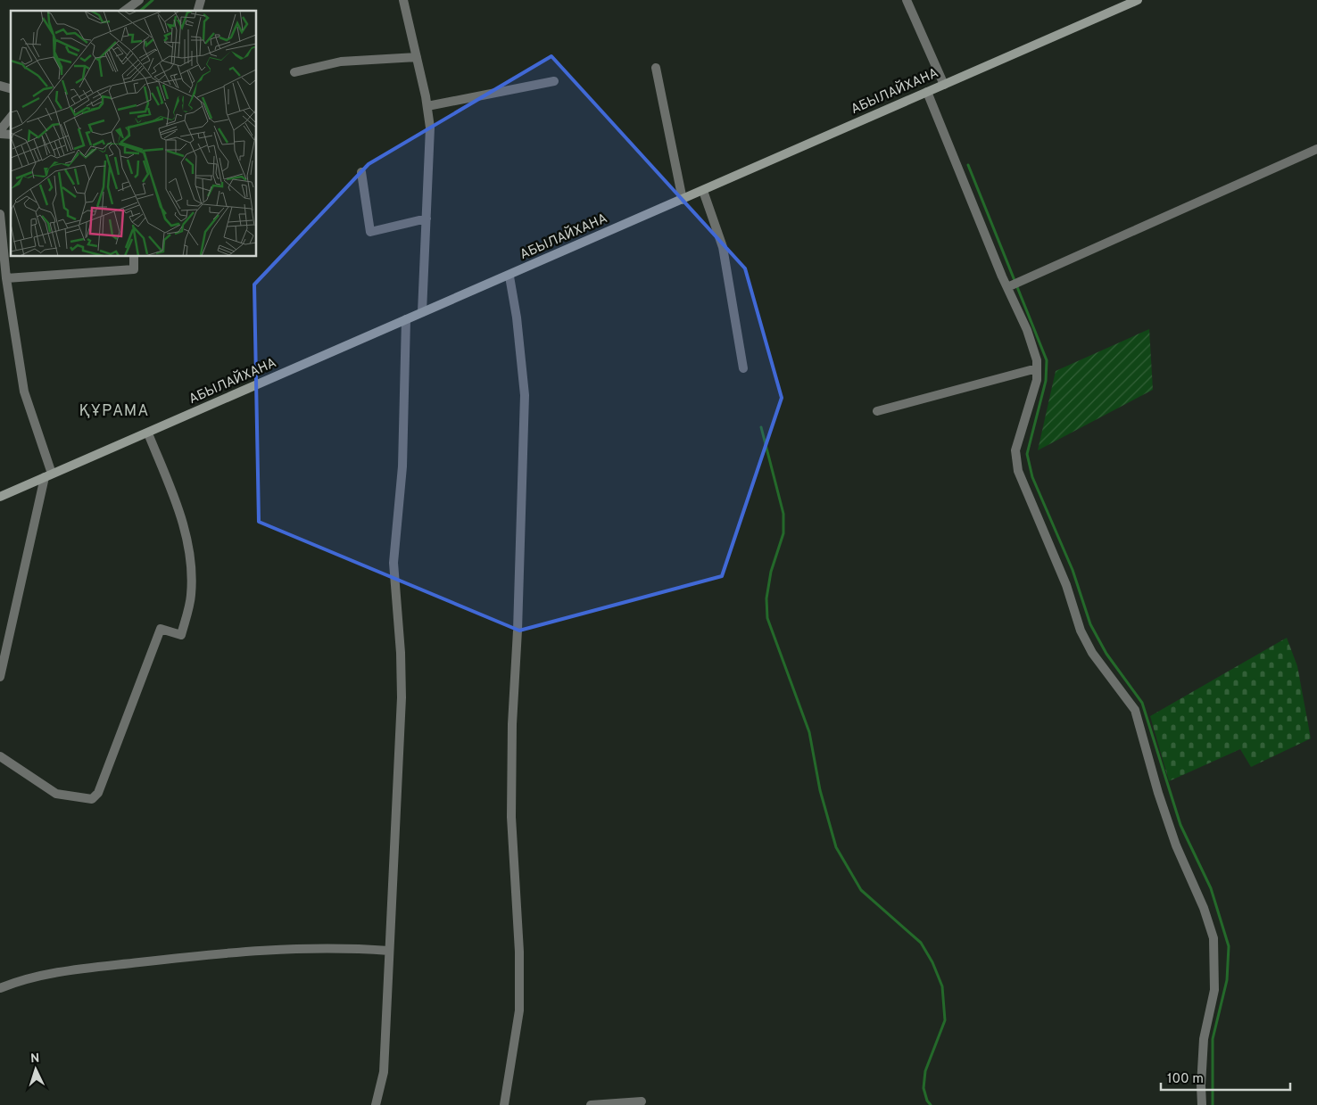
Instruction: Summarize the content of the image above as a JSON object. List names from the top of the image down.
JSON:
{
  "streets": {
    "main road": ["АБЫЛАЙХАНА"]
  },
  "districts": ["ҚҰРАМА"],
  "scale_bar": "100 m",
  "north": "top"
}
